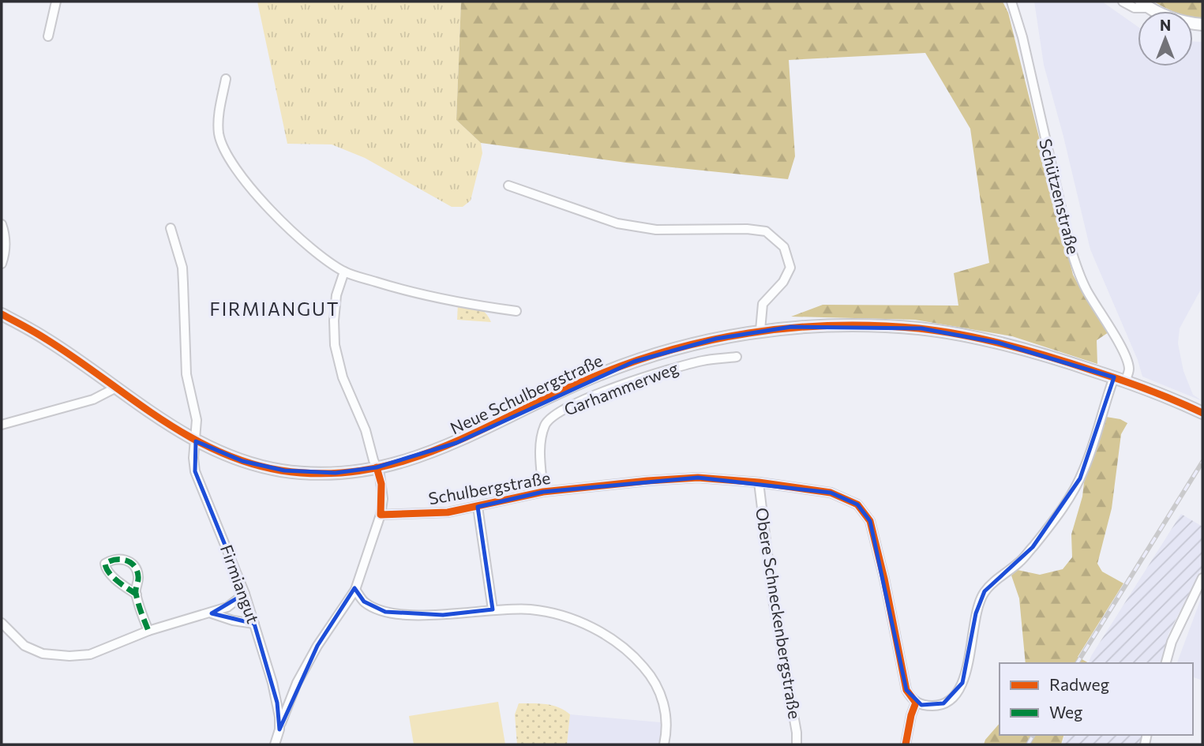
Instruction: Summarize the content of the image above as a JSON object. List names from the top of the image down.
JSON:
{
  "streets": {
    "street": [
      "Schützenstraße",
      "Garhammerweg",
      "Neue Schulbergstraße",
      "Schulbergstraße",
      "Firmiangut",
      "Obere Schneckenbergstraße"
    ]
  },
  "crossings": [
    ["Schützenstraße", "Neue Schulbergstraße"],
    ["Garhammerweg", "Schulbergstraße"],
    ["Schulbergstraße", "Firmiangut"],
    ["Schulbergstraße", "Obere Schneckenbergstraße"]
  ],
  "districts": ["FIRMIANGUT"],
  "legend": ["Radweg", "Weg"],
  "north": "top"
}
